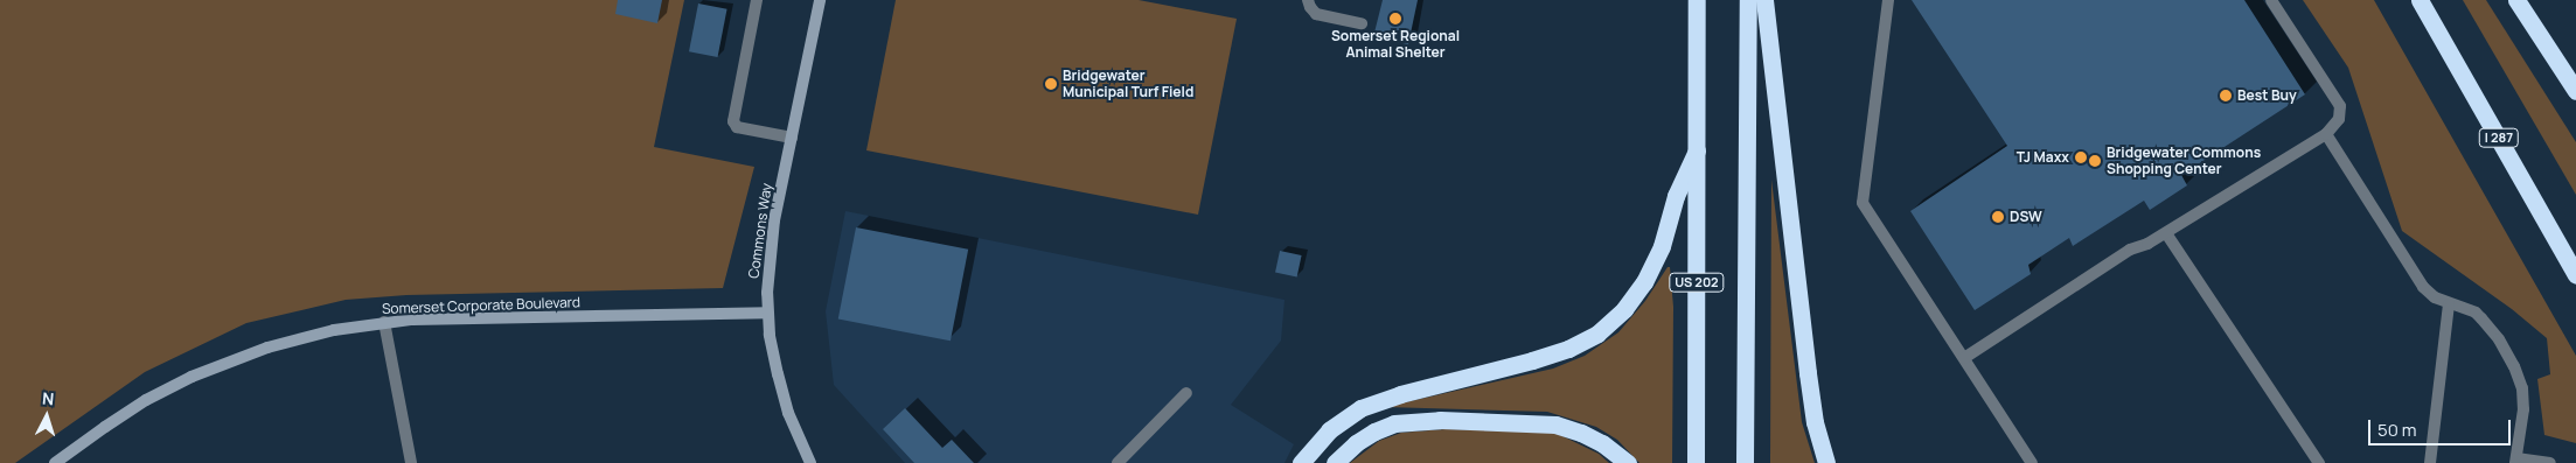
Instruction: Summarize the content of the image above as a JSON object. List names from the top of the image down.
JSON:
{
  "streets": {
    "highway": ["I 287", "US 202"],
    "street": ["Commons Way", "Somerset Corporate Boulevard"]
  },
  "crossings": [
    ["Commons Way", "Somerset Corporate Boulevard"]
  ],
  "places": [
    "Somerset Regional Animal Shelter",
    "Bridgewater Municipal Turf Field",
    "Best Buy",
    "TJ Maxx",
    "Bridgewater Commons Shopping Center",
    "DSW"
  ],
  "scale_bar": "50 m",
  "north": "top"
}
